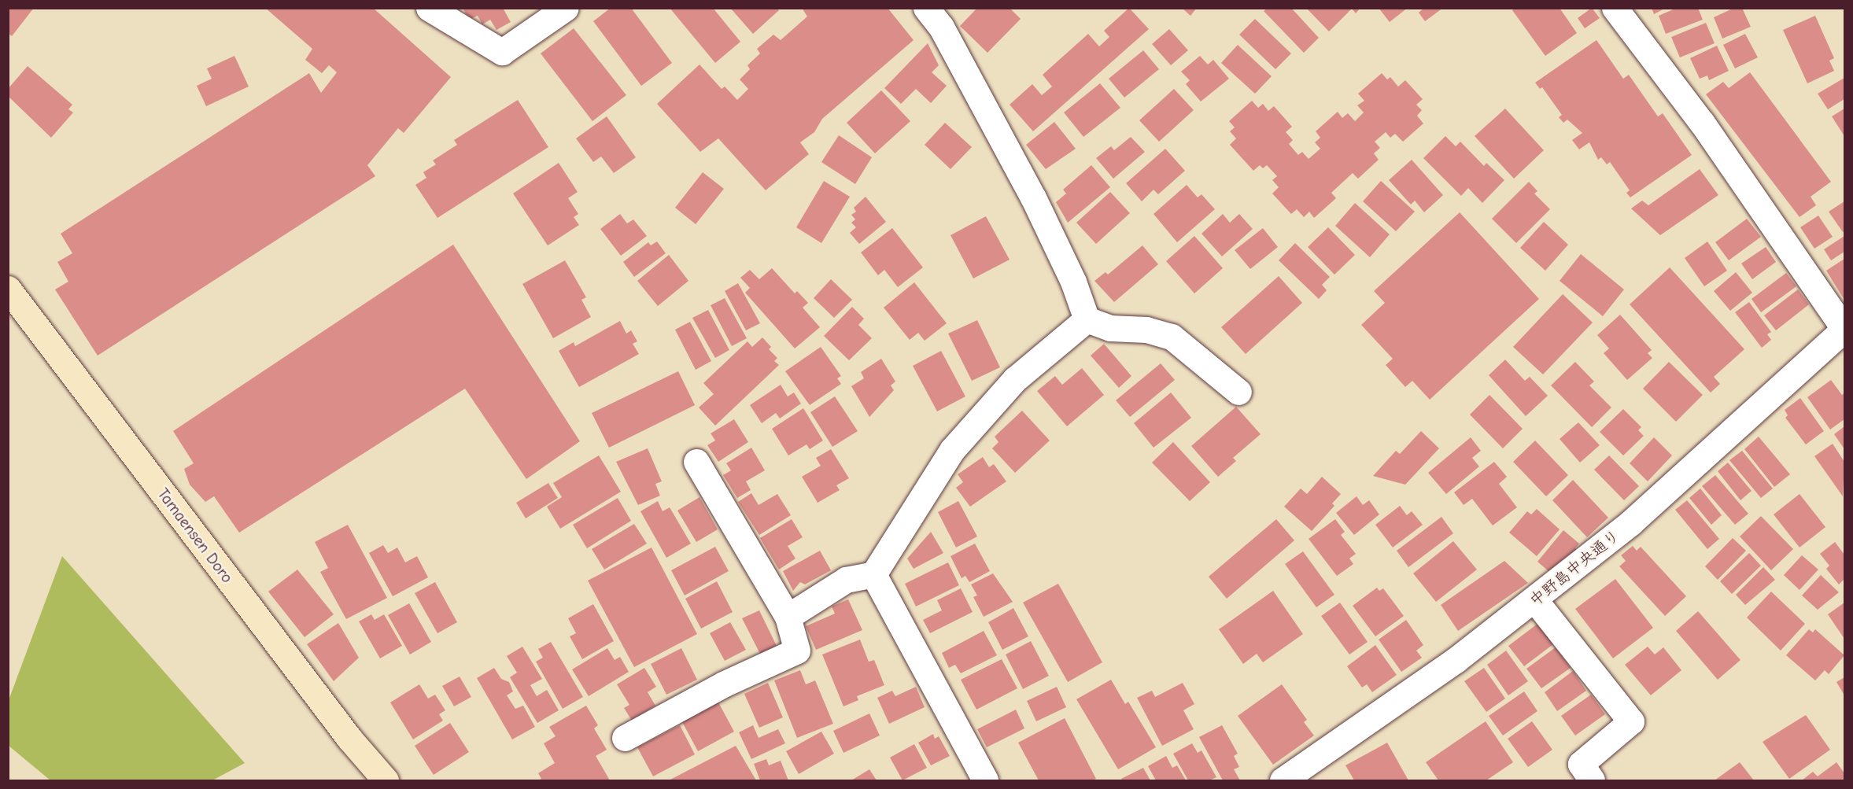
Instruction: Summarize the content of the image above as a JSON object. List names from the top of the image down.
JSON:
{
  "streets": {
    "street": ["Tamaensen Doro", "中野島中央通り"]
  }
}
